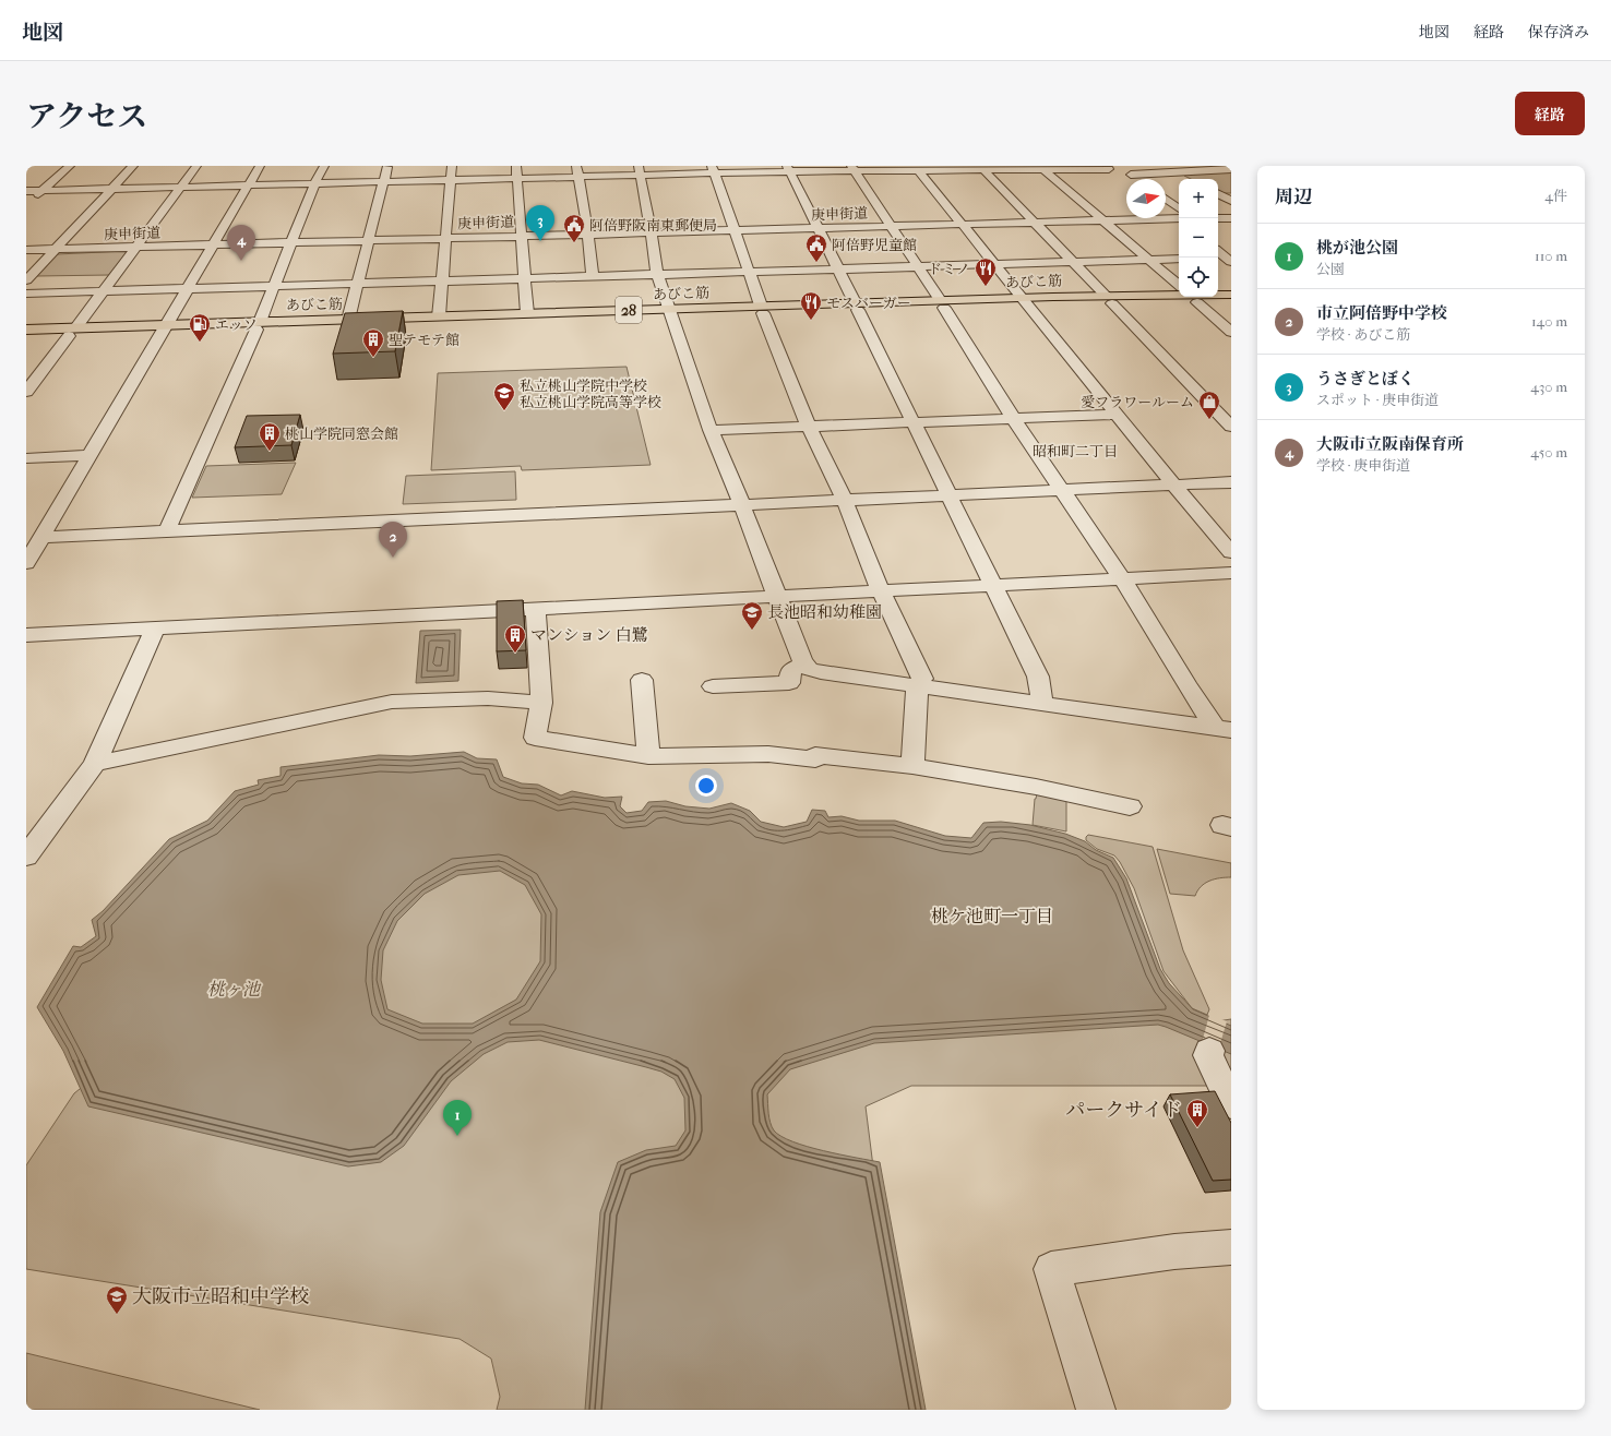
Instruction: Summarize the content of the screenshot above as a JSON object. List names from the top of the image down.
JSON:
{
  "streets": {
    "main road": ["あびこ筋", "28"],
    "street": ["庚申街道"]
  },
  "districts": ["昭和町二丁目", "桃ケ池町一丁目"],
  "water": ["桃ヶ池"],
  "places": {
    "public building": ["阿倍野阪南東郵便局", "阿倍野児童館"],
    "restaurant": ["ドミノ", "モスバーガー"],
    "fuel station": ["エッソ"],
    "building": [
      "聖テモテ館",
      "桃山学院同窓会館",
      "マンション 白鷺",
      "パークサイド"
    ],
    "school or university": ["私立桃山学院中学校 私立桃山学院高等学校", "長池昭和幼稚園", "大阪市立昭和中学校"],
    "shop": ["愛フラワールーム"]
  },
  "north": "right",
  "page": {
    "header": "地図",
    "nav": ["地図", "経路", "保存済み"],
    "title": "アクセス",
    "buttons": "経路",
    "heading": ["周辺", "4件"],
    "map_buttons": ["+", "−"],
    "pins": [
      "3",
      "4",
      "2",
      "1"
    ],
    "list": [
      {
        "mark": "1",
        "name": "桃が池公園",
        "note": "公園",
        "value": "110 m"
      },
      {
        "mark": "2",
        "name": "市立阿倍野中学校",
        "note": "学校 · あびこ筋",
        "value": "140 m"
      },
      {
        "mark": "3",
        "name": "うさぎとぼく",
        "note": "スポット · 庚申街道",
        "value": "430 m"
      },
      {
        "mark": "4",
        "name": "大阪市立阪南保育所",
        "note": "学校 · 庚申街道",
        "value": "450 m"
      }
    ]
  }
}
